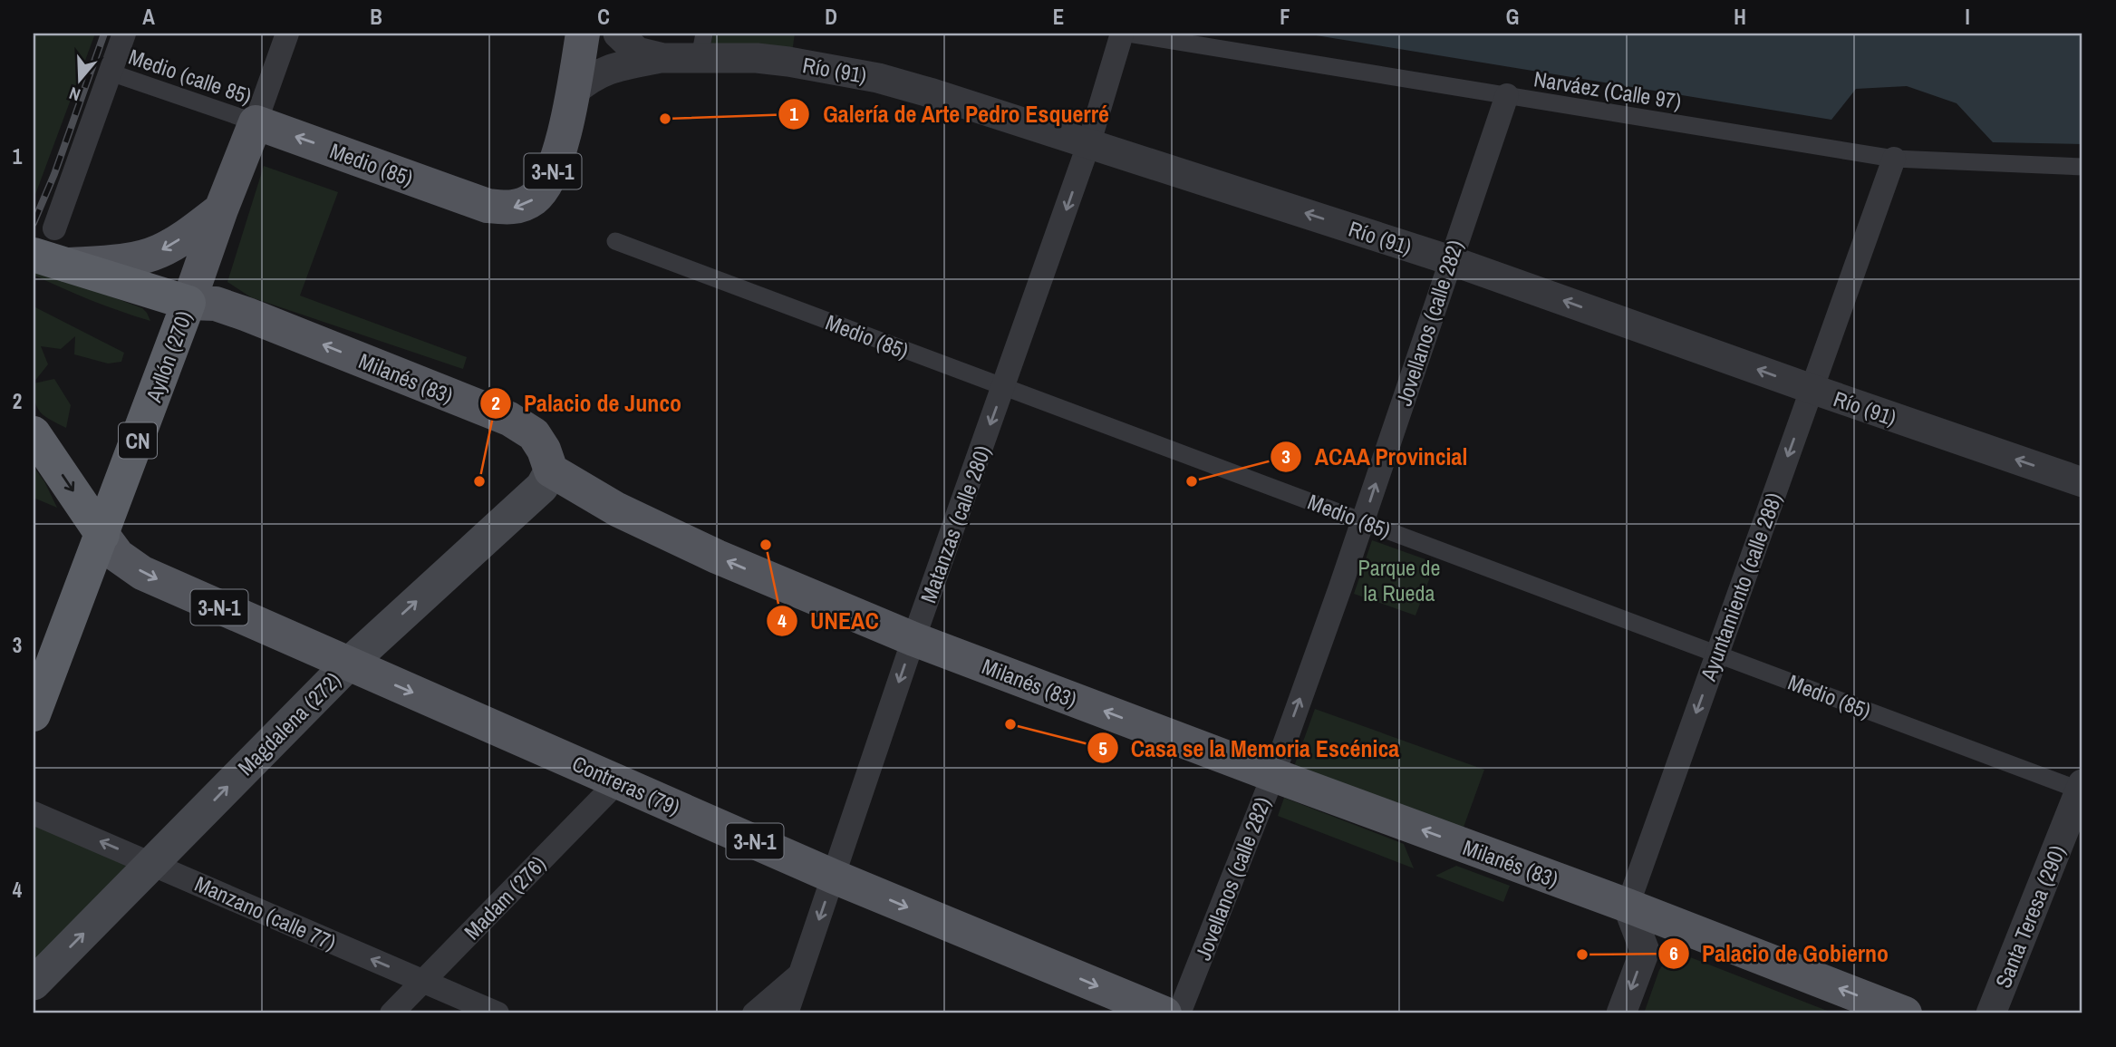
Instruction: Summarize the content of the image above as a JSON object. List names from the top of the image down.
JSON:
{
  "streets": {
    "highway": ["Ayllón (270)", "CN"],
    "main road": [
      "Medio (85)",
      "3-N-1",
      "Milanés (83)",
      "Magdalena (272)",
      "Contreras (79)"
    ],
    "street": [
      "Río (91)",
      "Medio (calle 85)",
      "Narváez (Calle 97)",
      "Jovellanos (calle 282)",
      "Matanzas (calle 280)",
      "Ayuntamiento (calle 288)",
      "Madam (276)",
      "Manzano (calle 77)",
      "Santa Teresa (290)"
    ]
  },
  "crossings": [
    ["Río (91)", "Jovellanos (calle 282)"],
    ["Río (91)", "Matanzas (calle 280)"],
    ["Río (91)", "Ayuntamiento (calle 288)"],
    ["Medio (calle 85)", "Medio (85)"],
    ["Medio (calle 85)", "Ayllón (270)"],
    ["Narváez (Calle 97)", "Jovellanos (calle 282)"],
    ["Narváez (Calle 97)", "Ayuntamiento (calle 288)"],
    ["Medio (85)", "3-N-1"],
    ["Medio (85)", "Jovellanos (calle 282)"],
    ["Medio (85)", "Ayllón (270)"],
    ["Medio (85)", "Matanzas (calle 280)"],
    ["Medio (85)", "Ayuntamiento (calle 288)"],
    ["Medio (85)", "Santa Teresa (290)"],
    ["Jovellanos (calle 282)", "Milanés (83)"],
    ["Ayllón (270)", "Milanés (83)"],
    ["Ayllón (270)", "Contreras (79)"],
    ["Milanés (83)", "Matanzas (calle 280)"],
    ["Milanés (83)", "Ayuntamiento (calle 288)"],
    ["Milanés (83)", "Magdalena (272)"],
    ["Matanzas (calle 280)", "Contreras (79)"],
    ["Magdalena (272)", "Contreras (79)"],
    ["Magdalena (272)", "Manzano (calle 77)"],
    ["Contreras (79)", "Madam (276)"],
    ["Madam (276)", "Manzano (calle 77)"]
  ],
  "one_way": [
    "Río (91)",
    "Jovellanos (calle 282)",
    "Milanés (83)",
    "Matanzas (calle 280)",
    "Ayuntamiento (calle 288)",
    "Magdalena (272)",
    "Contreras (79)",
    "Manzano (calle 77)"
  ],
  "parks": ["Parque de la Rueda"],
  "places": [
    "Galería de Arte Pedro Esquerré",
    "Palacio de Junco",
    "ACAA Provincial",
    "UNEAC",
    "Casa se la Memoria Escénica",
    "Palacio de Gobierno"
  ],
  "north": "bottom",
  "grid": {
    "columns": [
      "A",
      "B",
      "C",
      "D",
      "E",
      "F",
      "G",
      "H",
      "I"
    ],
    "rows": [
      "1",
      "2",
      "3",
      "4"
    ]
  }
}
